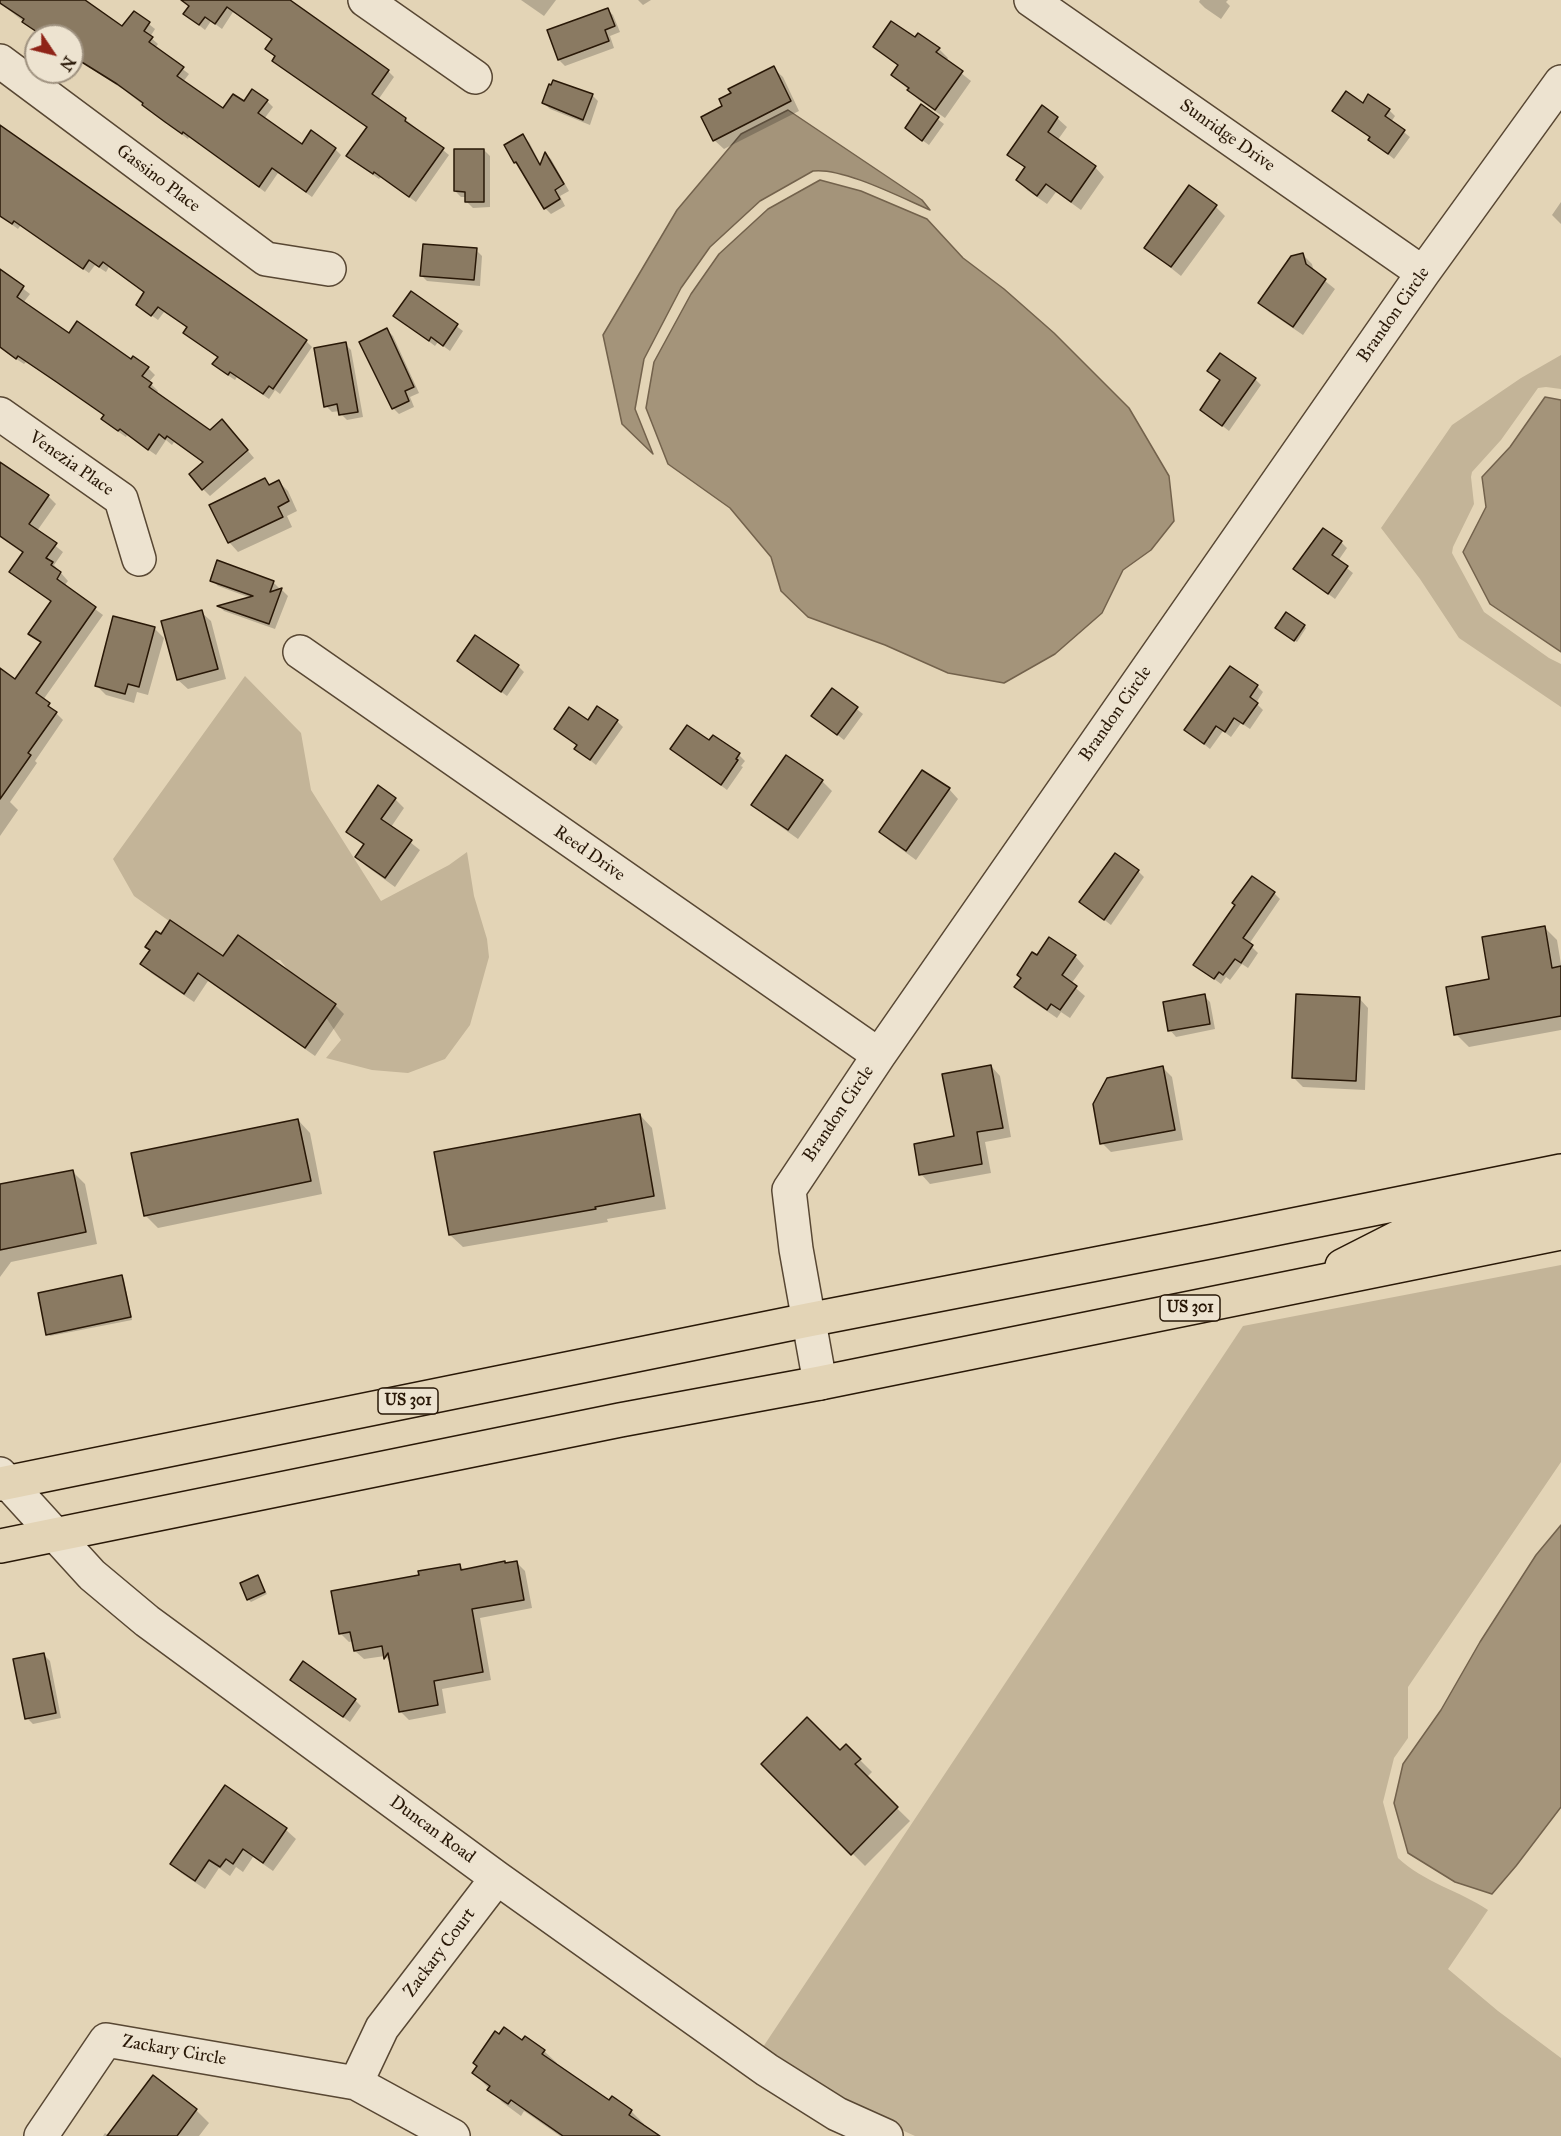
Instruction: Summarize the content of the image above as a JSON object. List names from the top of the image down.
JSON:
{
  "streets": {
    "main road": ["US 301"],
    "street": [
      "Sunridge Drive",
      "Gassino Place",
      "Brandon Circle",
      "Venezia Place",
      "Reed Drive",
      "Duncan Road",
      "Zackary Court",
      "Zackary Circle"
    ]
  },
  "crossings": [
    ["Sunridge Drive", "Brandon Circle"],
    ["Brandon Circle", "Reed Drive"],
    ["Brandon Circle", "US 301"],
    ["US 301", "Duncan Road"],
    ["Duncan Road", "Zackary Court"],
    ["Zackary Court", "Zackary Circle"]
  ],
  "north": "bottom right"
}
